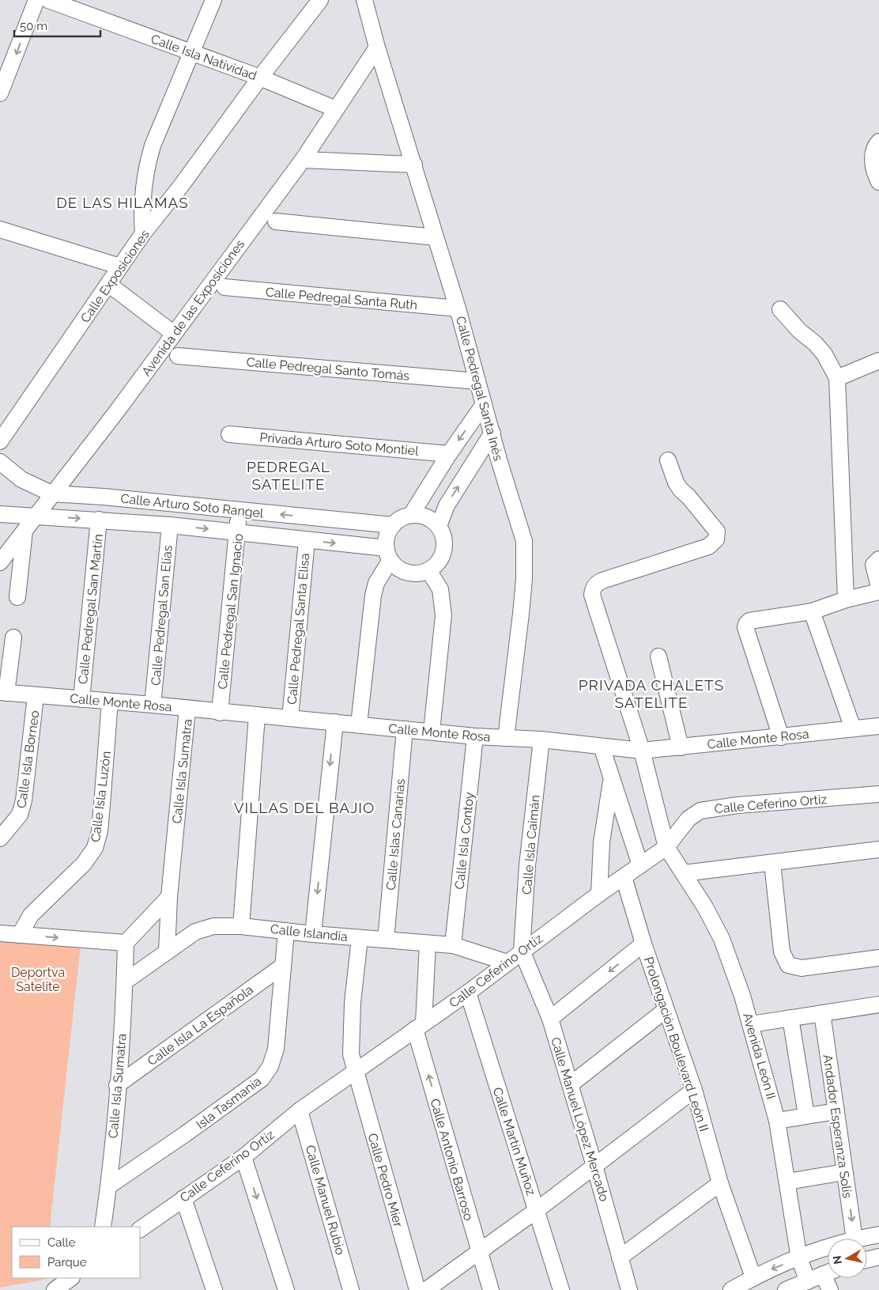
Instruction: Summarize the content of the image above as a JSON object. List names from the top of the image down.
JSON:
{
  "streets": {
    "street": [
      "Calle Isla Natividad",
      "Calle Exposiciones",
      "Calle Pedregal Santa Ruth",
      "Avenida de las Exposiciones",
      "Calle Pedregal Santo Tomás",
      "Calle Pedregal Santa Inés",
      "Privada Arturo Soto Montiel",
      "Calle Arturo Soto Rangel",
      "Calle Pedregal San Martín",
      "Calle Pedregal San Ignacio",
      "Calle Pedregal San Elías",
      "Calle Pedregal Santa Elisa",
      "Calle Monte Rosa",
      "Calle Isla Borneo",
      "Calle Isla Sumatra",
      "Calle Isla Luzón",
      "Calle Ceferino Ortiz",
      "Calle Islas Canarias",
      "Calle Isla Contoy",
      "Calle Isla Caimán",
      "Calle Islandia",
      "Calle Isla La Española",
      "Prolongación Boulevard León II",
      "Avenida León II",
      "Isla Tasmania",
      "Calle Manuel López Mercado",
      "Andador Esperanza Solís",
      "Calle Martín Muñoz",
      "Calle Antonio Barroso",
      "Calle Pedro Mier",
      "Calle Manuel Rubio"
    ]
  },
  "crossings": [
    ["Calle Isla Natividad", "Calle Exposiciones"],
    ["Calle Isla Natividad", "Avenida de las Exposiciones"],
    ["Calle Pedregal Santa Ruth", "Calle Pedregal Santa Inés"],
    ["Avenida de las Exposiciones", "Calle Pedregal Santa Inés"],
    ["Avenida de las Exposiciones", "Calle Arturo Soto Rangel"],
    ["Calle Pedregal Santo Tomás", "Calle Pedregal Santa Inés"],
    ["Calle Pedregal Santa Inés", "Calle Monte Rosa"],
    ["Calle Arturo Soto Rangel", "Calle Pedregal San Martín"],
    ["Calle Arturo Soto Rangel", "Calle Pedregal San Ignacio"],
    ["Calle Arturo Soto Rangel", "Calle Pedregal San Elías"],
    ["Calle Arturo Soto Rangel", "Calle Pedregal Santa Elisa"],
    ["Calle Pedregal San Martín", "Calle Monte Rosa"],
    ["Calle Pedregal San Ignacio", "Calle Monte Rosa"],
    ["Calle Pedregal San Elías", "Calle Monte Rosa"],
    ["Calle Pedregal Santa Elisa", "Calle Monte Rosa"],
    ["Calle Monte Rosa", "Calle Isla Borneo"],
    ["Calle Monte Rosa", "Calle Isla Sumatra"],
    ["Calle Monte Rosa", "Calle Isla Luzón"],
    ["Calle Monte Rosa", "Calle Islas Canarias"],
    ["Calle Monte Rosa", "Calle Isla Contoy"],
    ["Calle Monte Rosa", "Calle Isla Caimán"],
    ["Calle Isla Sumatra", "Calle Islandia"],
    ["Calle Isla Sumatra", "Calle Isla La Española"],
    ["Calle Isla Sumatra", "Isla Tasmania"],
    ["Calle Ceferino Ortiz", "Calle Isla Caimán"],
    ["Calle Ceferino Ortiz", "Calle Islandia"],
    ["Calle Ceferino Ortiz", "Prolongación Boulevard León II"],
    ["Calle Ceferino Ortiz", "Avenida León II"],
    ["Calle Ceferino Ortiz", "Calle Manuel López Mercado"],
    ["Calle Ceferino Ortiz", "Calle Martín Muñoz"],
    ["Calle Ceferino Ortiz", "Calle Antonio Barroso"],
    ["Calle Ceferino Ortiz", "Calle Pedro Mier"],
    ["Calle Ceferino Ortiz", "Calle Manuel Rubio"],
    ["Calle Islas Canarias", "Calle Islandia"],
    ["Calle Isla Contoy", "Calle Islandia"],
    ["Calle Isla Caimán", "Calle Manuel López Mercado"],
    ["Calle Islandia", "Isla Tasmania"],
    ["Calle Isla La Española", "Isla Tasmania"]
  ],
  "one_way": ["Calle Antonio Barroso"],
  "districts": [
    "DE LAS HILAMAS",
    "PEDREGAL SATELITE",
    "PRIVADA CHALETS SATELITE",
    "VILLAS DEL BAJIO"
  ],
  "parks": ["Deportva Satelite"],
  "legend": ["Calle", "Parque"],
  "scale_bar": "50 m",
  "north": "left"
}
